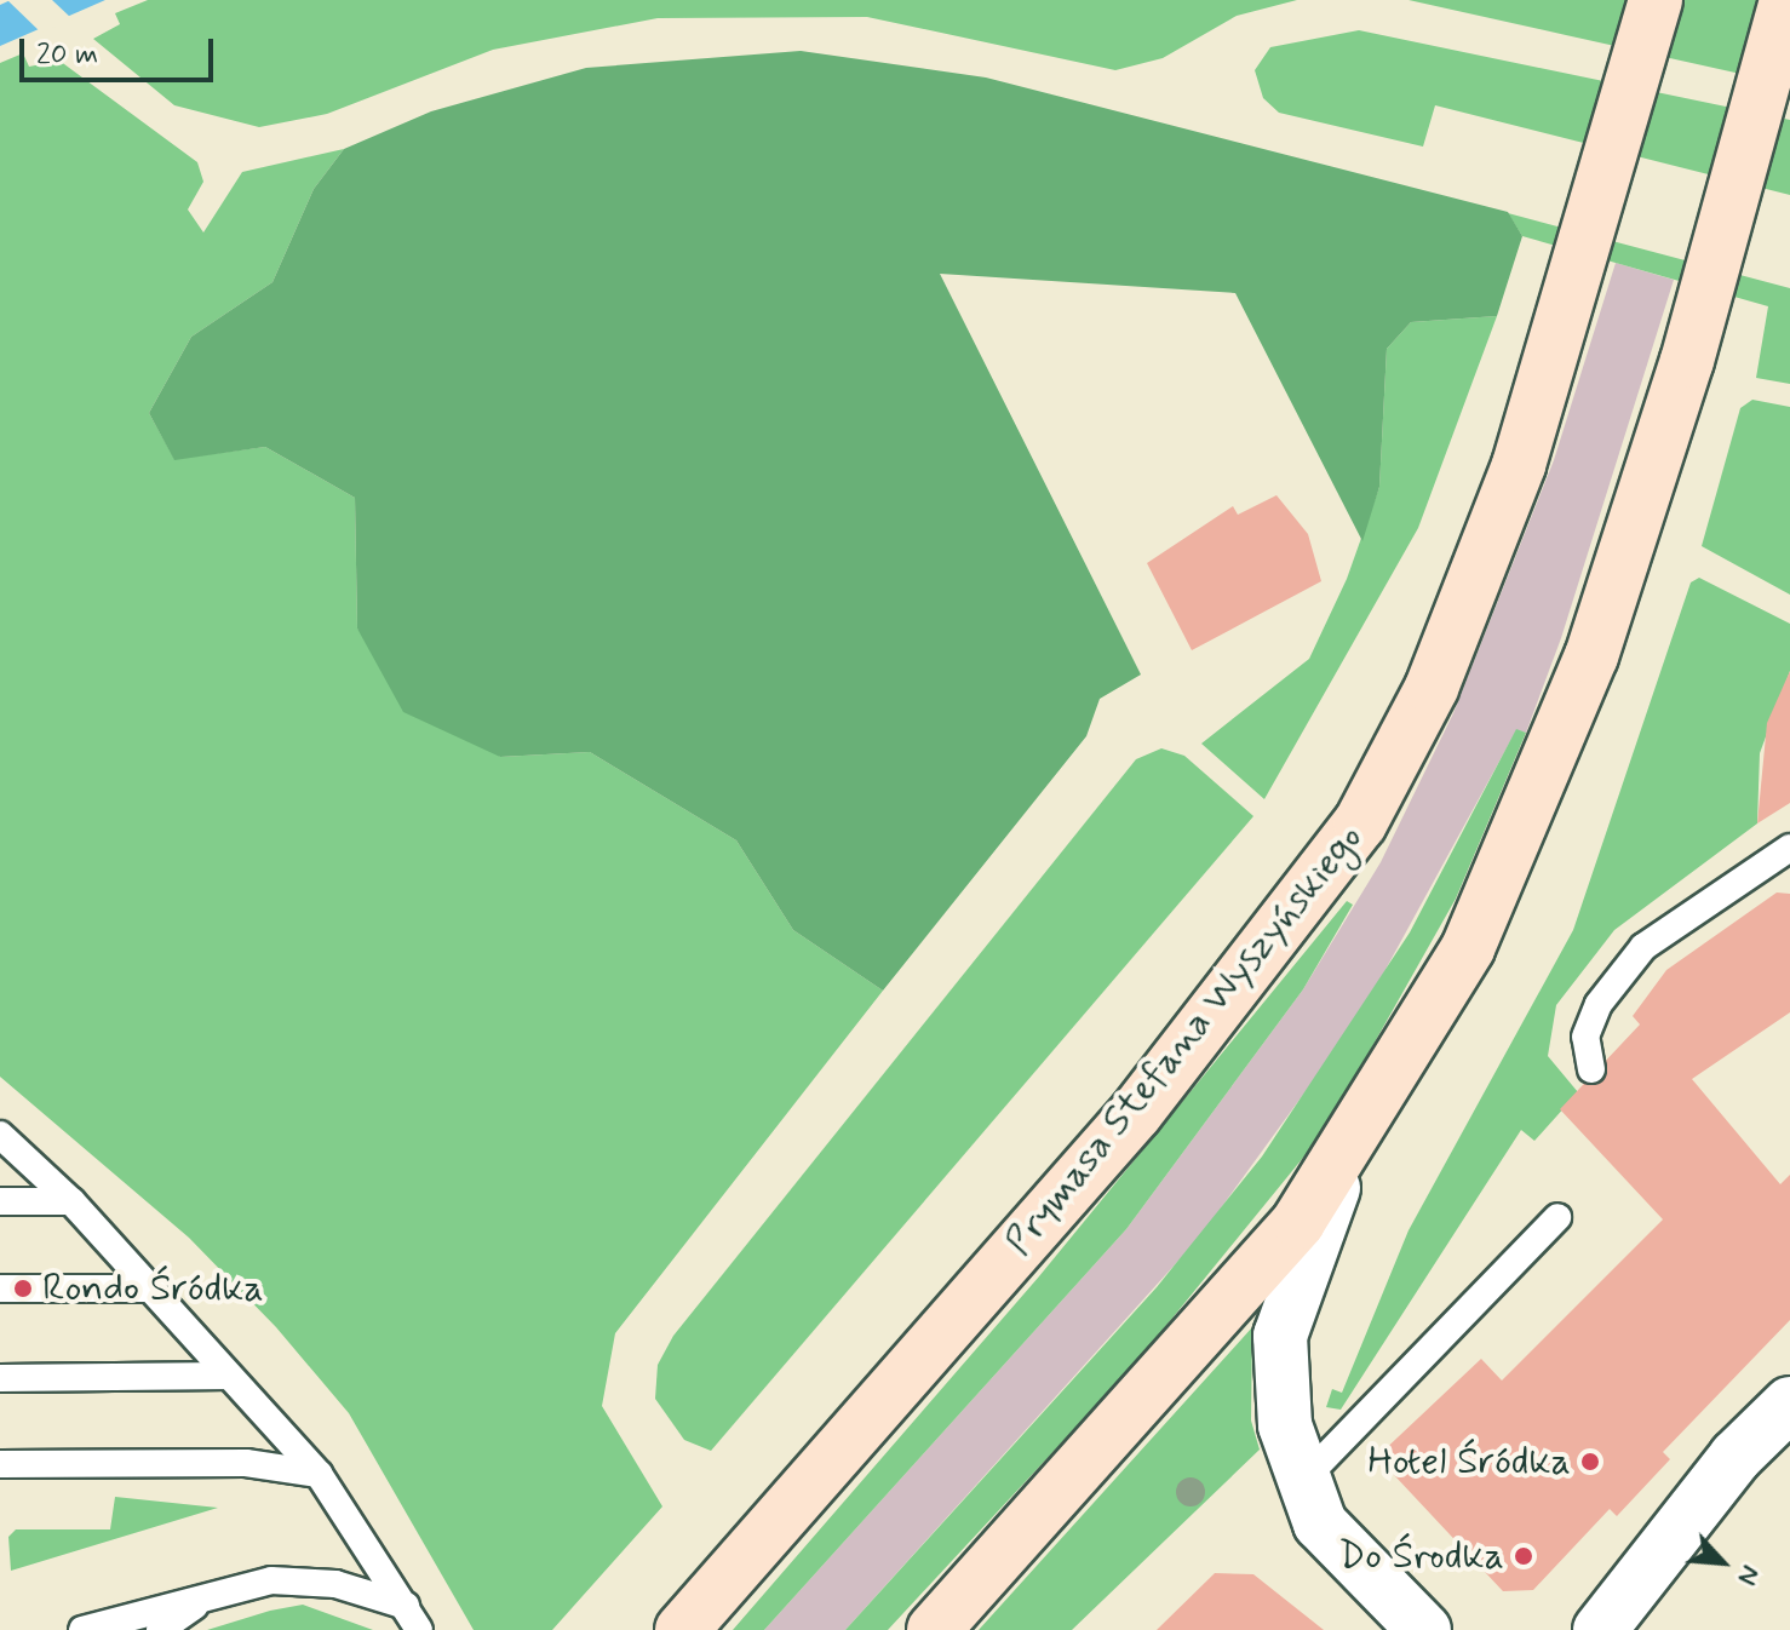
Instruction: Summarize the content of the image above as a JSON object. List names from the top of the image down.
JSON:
{
  "streets": {
    "street": ["Prymasa Stefana Wyszyńskiego"]
  },
  "places": ["Rondo Śródka", "Hotel Śródka", "Do Środka"],
  "scale_bar": "20 m",
  "north": "bottom right"
}
